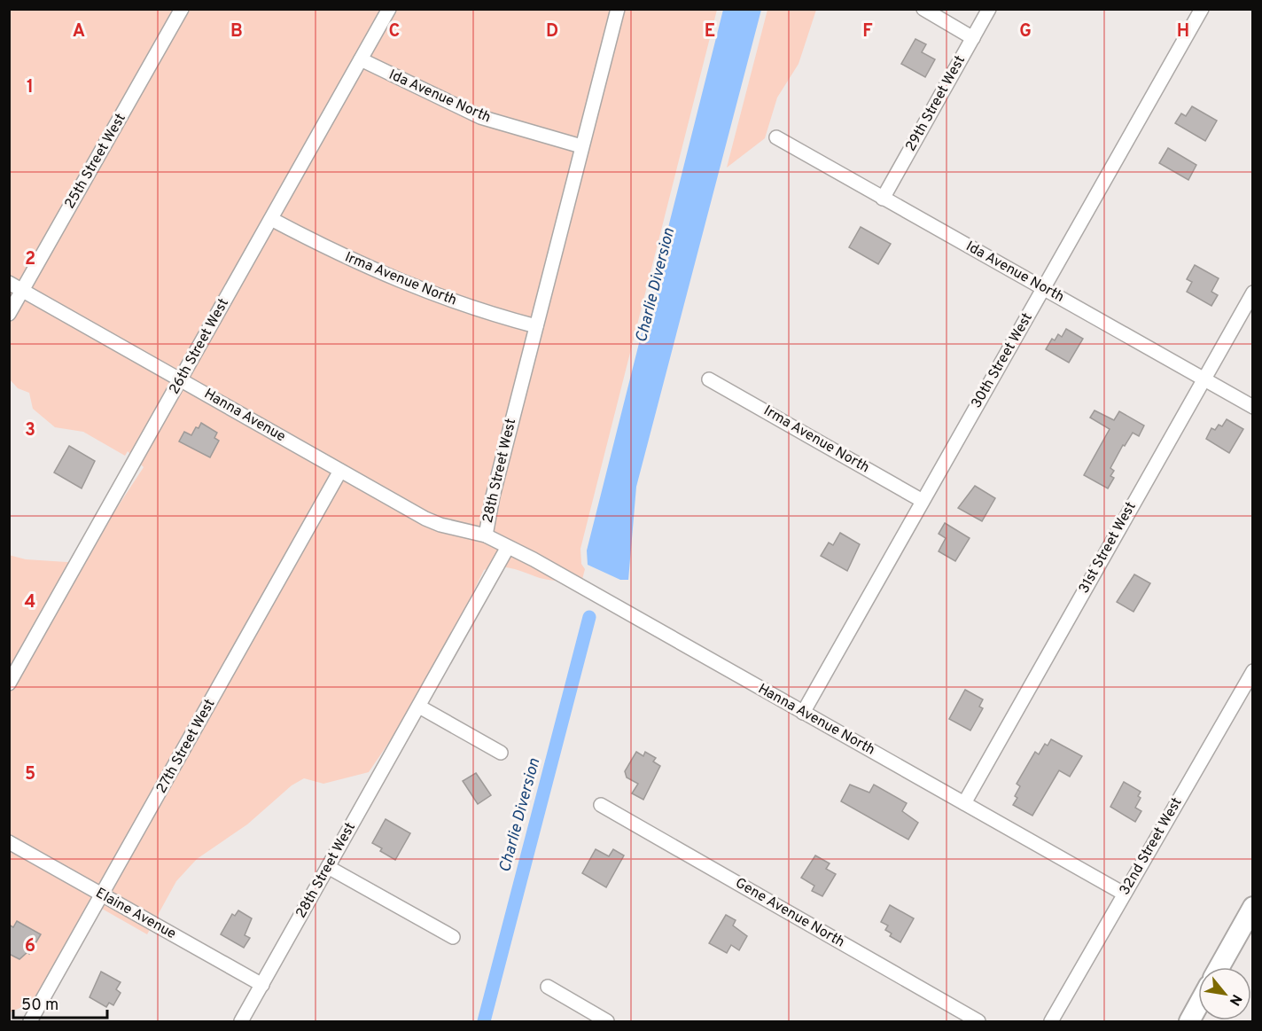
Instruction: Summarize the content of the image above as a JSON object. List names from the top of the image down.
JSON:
{
  "streets": {
    "street": [
      "Ida Avenue North",
      "29th Street West",
      "25th Street West",
      "Irma Avenue North",
      "26th Street West",
      "30th Street West",
      "Hanna Avenue",
      "28th Street West",
      "31st Street West",
      "Hanna Avenue North",
      "27th Street West",
      "32nd Street West",
      "Gene Avenue North",
      "Elaine Avenue"
    ]
  },
  "crossings": [
    ["Ida Avenue North", "29th Street West"],
    ["Ida Avenue North", "26th Street West"],
    ["Ida Avenue North", "30th Street West"],
    ["Ida Avenue North", "28th Street West"],
    ["Ida Avenue North", "31st Street West"],
    ["25th Street West", "Hanna Avenue"],
    ["Irma Avenue North", "26th Street West"],
    ["Irma Avenue North", "30th Street West"],
    ["Irma Avenue North", "28th Street West"],
    ["26th Street West", "Hanna Avenue"],
    ["30th Street West", "Hanna Avenue North"],
    ["Hanna Avenue", "28th Street West"],
    ["Hanna Avenue", "27th Street West"],
    ["28th Street West", "Hanna Avenue North"],
    ["28th Street West", "Elaine Avenue"],
    ["31st Street West", "Hanna Avenue North"],
    ["Hanna Avenue North", "32nd Street West"],
    ["27th Street West", "Elaine Avenue"]
  ],
  "water": ["Charlie Diversion"],
  "scale_bar": "50 m",
  "north": "bottom right",
  "grid": {
    "columns": [
      "A",
      "B",
      "C",
      "D",
      "E",
      "F",
      "G",
      "H"
    ],
    "rows": [
      "1",
      "2",
      "3",
      "4",
      "5",
      "6"
    ]
  }
}
